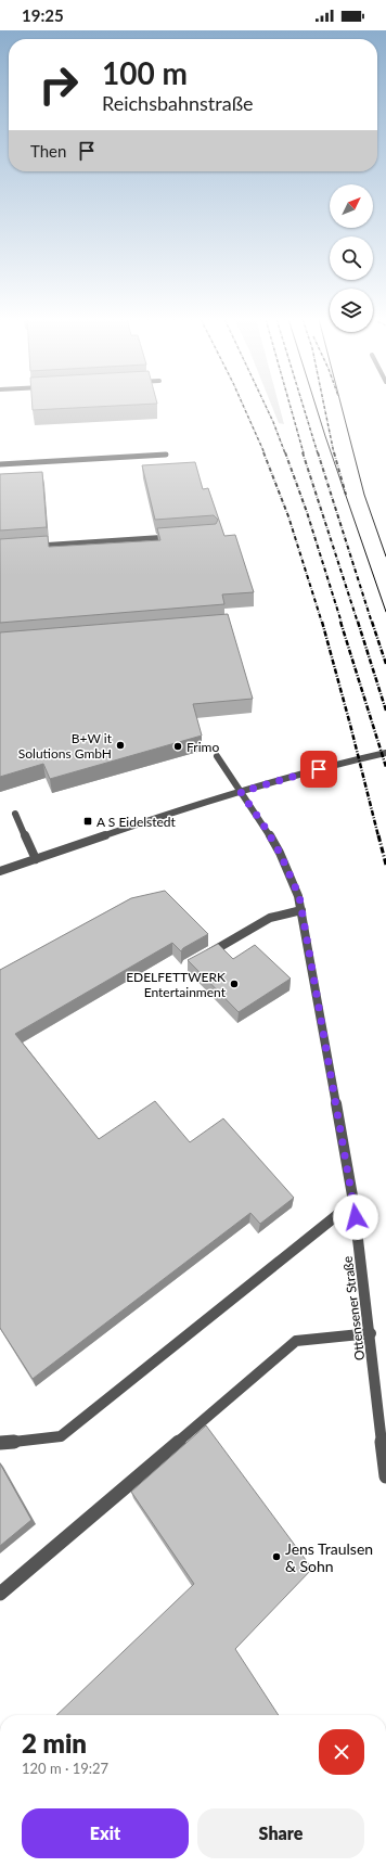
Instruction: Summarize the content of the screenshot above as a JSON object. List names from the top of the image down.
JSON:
{
  "streets": {
    "street": ["Ottensener Straße"]
  },
  "places": {
    "other": [
      "B+W it Solutions GmbH",
      "Frimo",
      "EDELFETTWERK Entertainment",
      "Jens Traulsen & Sohn"
    ],
    "transit": ["A S Eidelstedt"]
  },
  "north": "top right",
  "page": {
    "status": "19:25",
    "turn": ["100 m", "Reichsbahnstraße"],
    "then": "Then",
    "heading": ["2 min", "120 m · 19:27"],
    "buttons": ["Exit", "Share"]
  }
}
